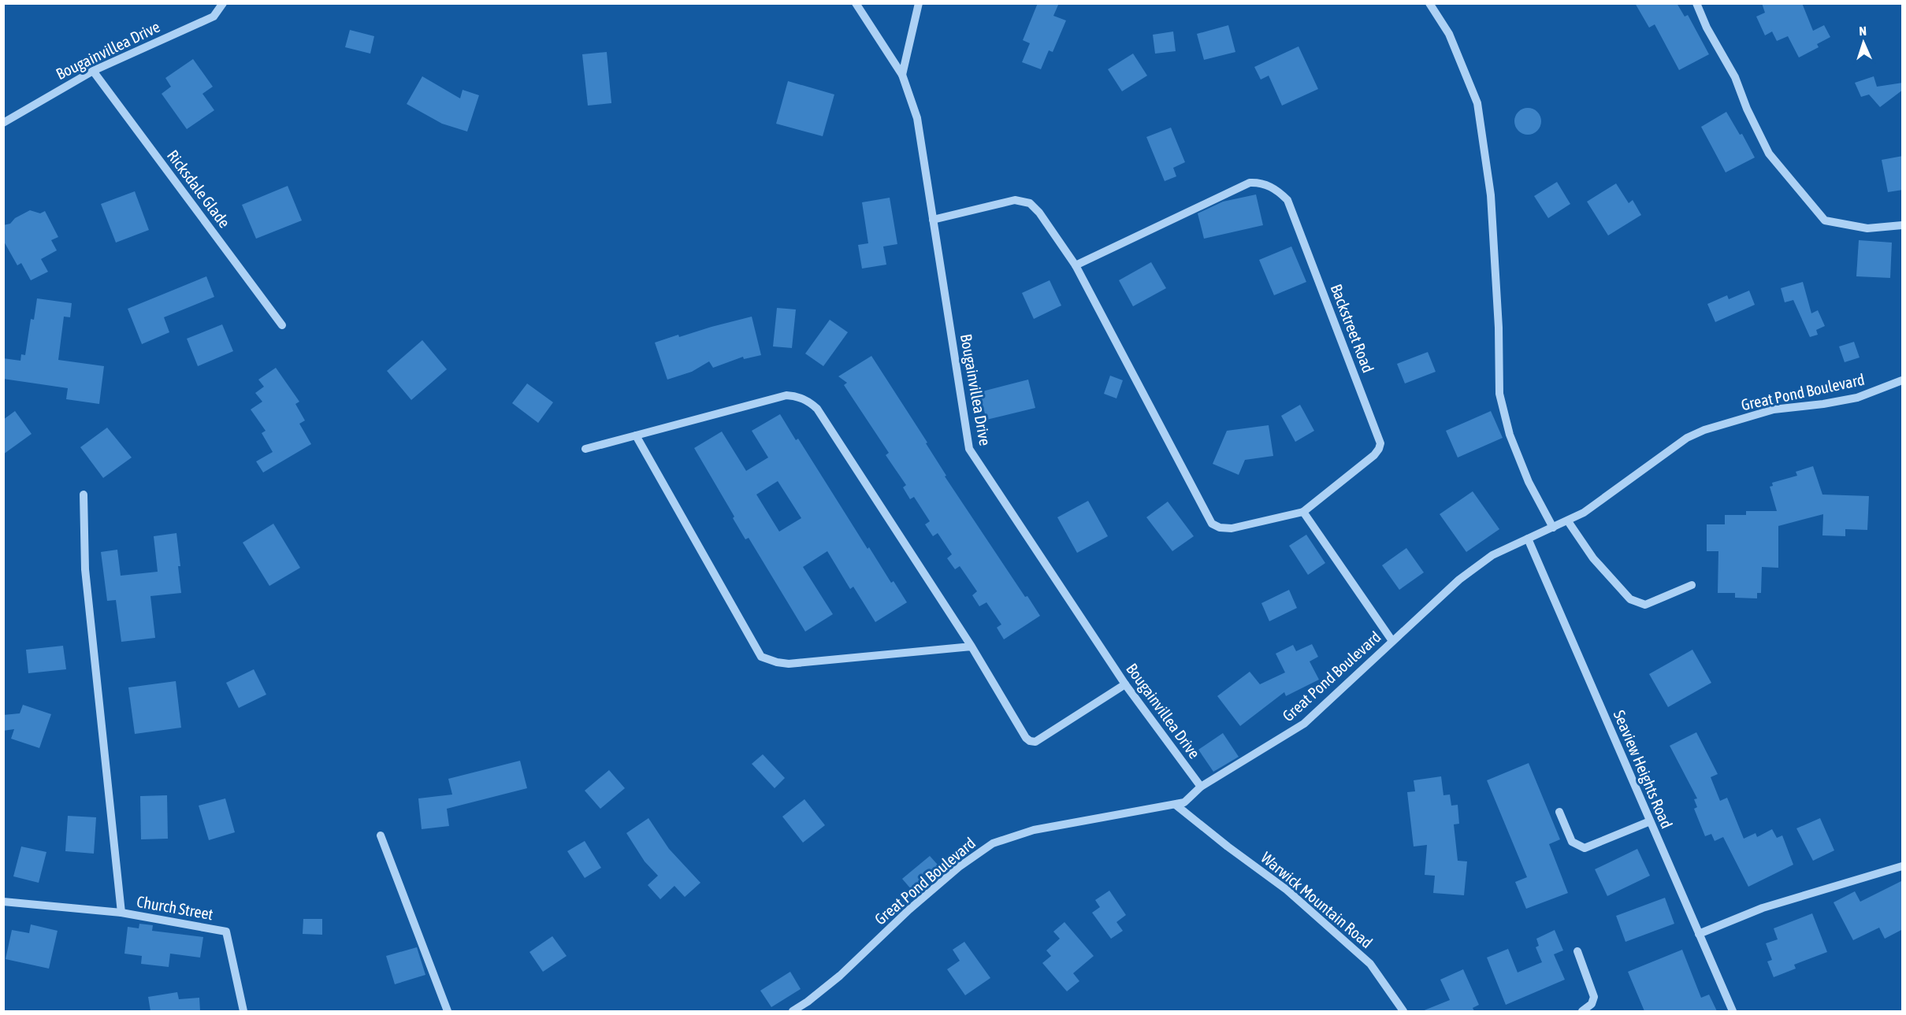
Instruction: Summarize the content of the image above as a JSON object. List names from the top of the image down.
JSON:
{
  "streets": {
    "street": [
      "Bougainvillea Drive",
      "Ricksdale Glade",
      "Backstreet Road",
      "Great Pond Boulevard",
      "Seaview Heights Road",
      "Warwick Mountain Road",
      "Church Street"
    ]
  },
  "crossings": [
    ["Bougainvillea Drive", "Ricksdale Glade"],
    ["Bougainvillea Drive", "Great Pond Boulevard"],
    ["Great Pond Boulevard", "Seaview Heights Road"],
    ["Great Pond Boulevard", "Warwick Mountain Road"]
  ],
  "north": "top"
}
